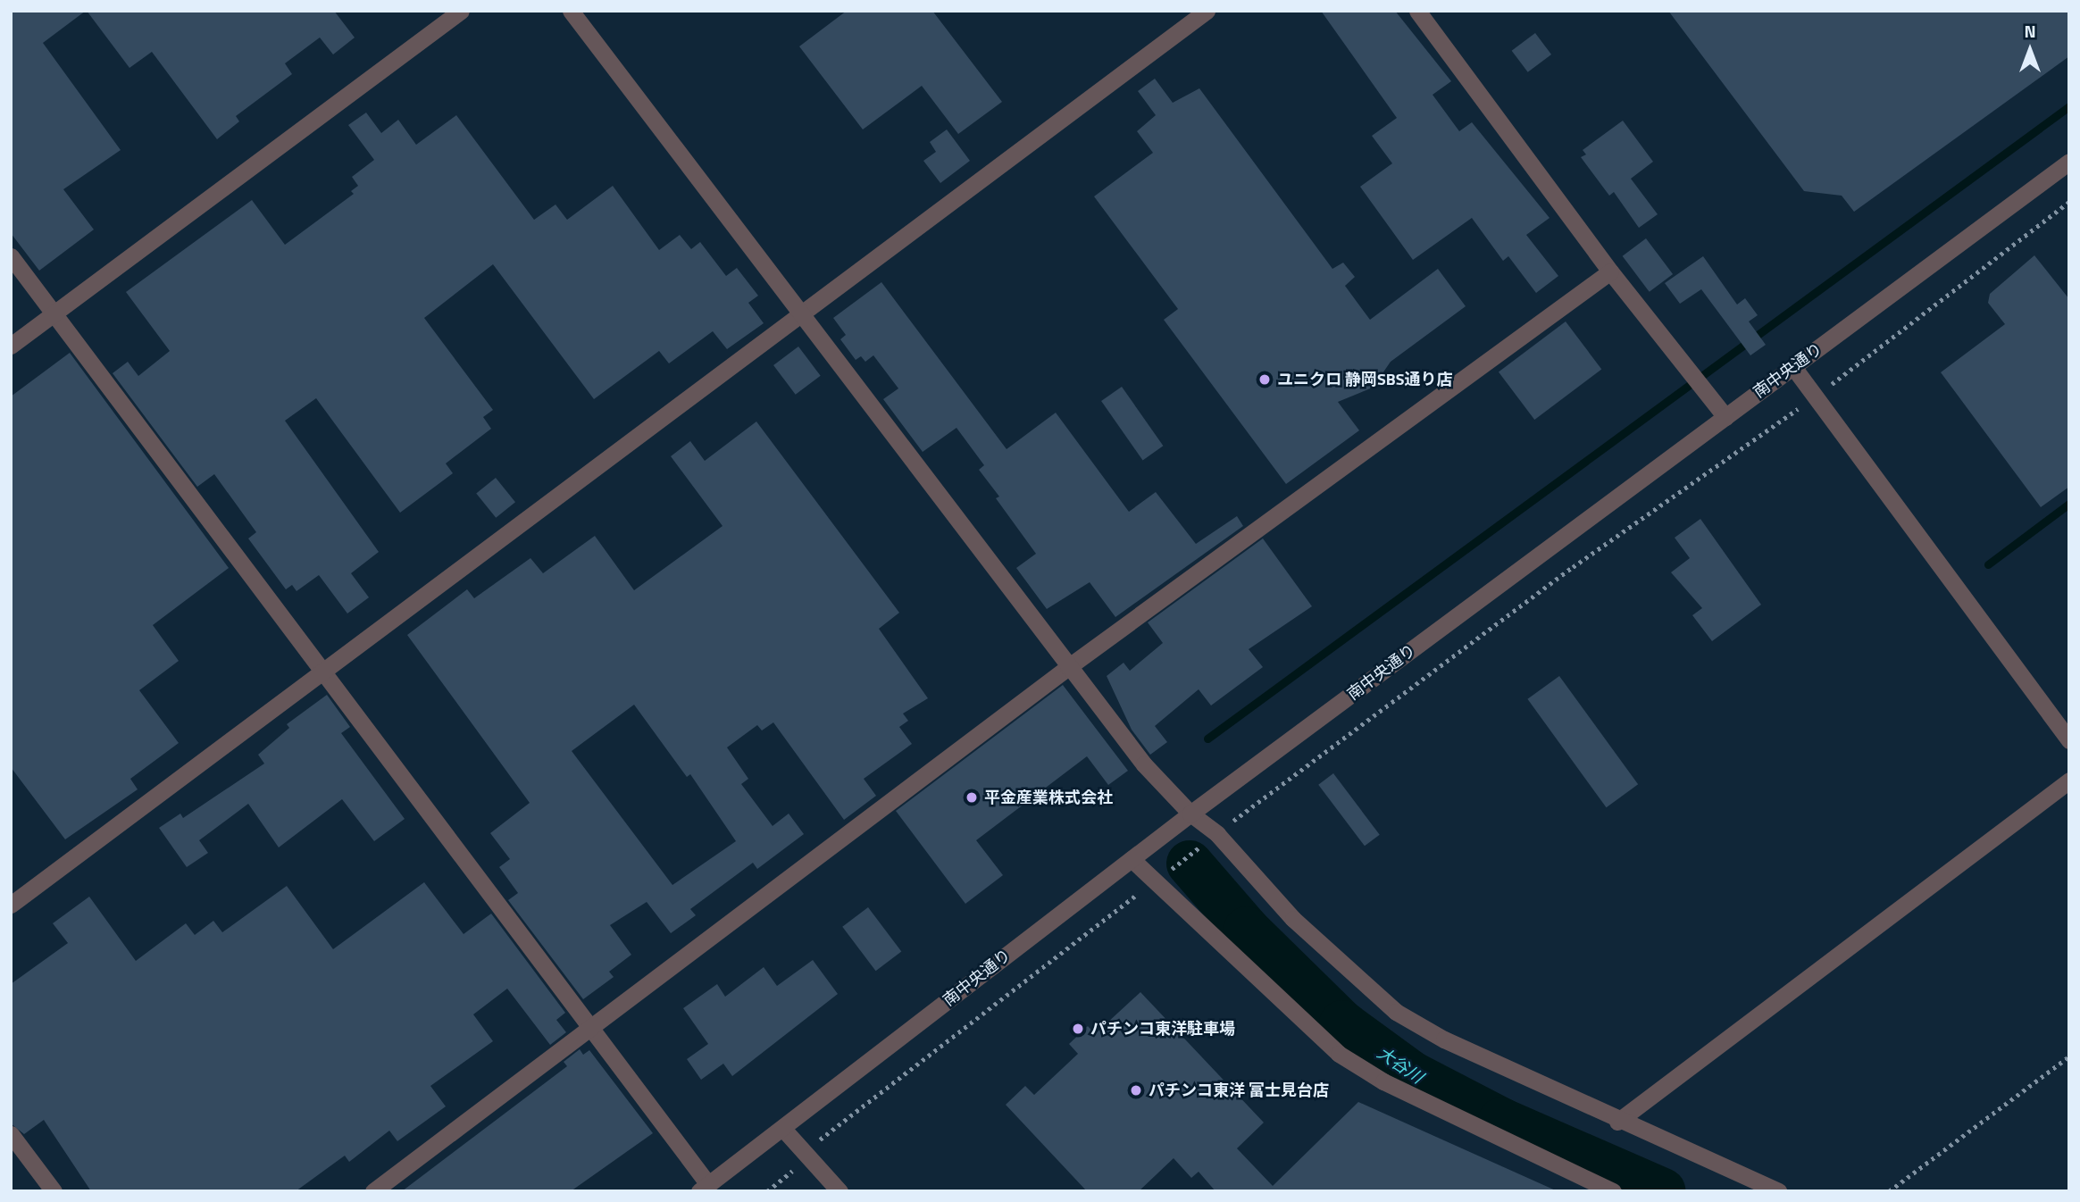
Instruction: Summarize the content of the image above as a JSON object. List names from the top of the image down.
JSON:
{
  "streets": {
    "street": ["南中央通り"]
  },
  "water": ["大谷川"],
  "places": [
    "ユニクロ 静岡SBS通り店",
    "平金産業株式会社",
    "パチンコ東洋駐車場",
    "パチンコ東洋 富士見台店"
  ],
  "north": "top"
}
